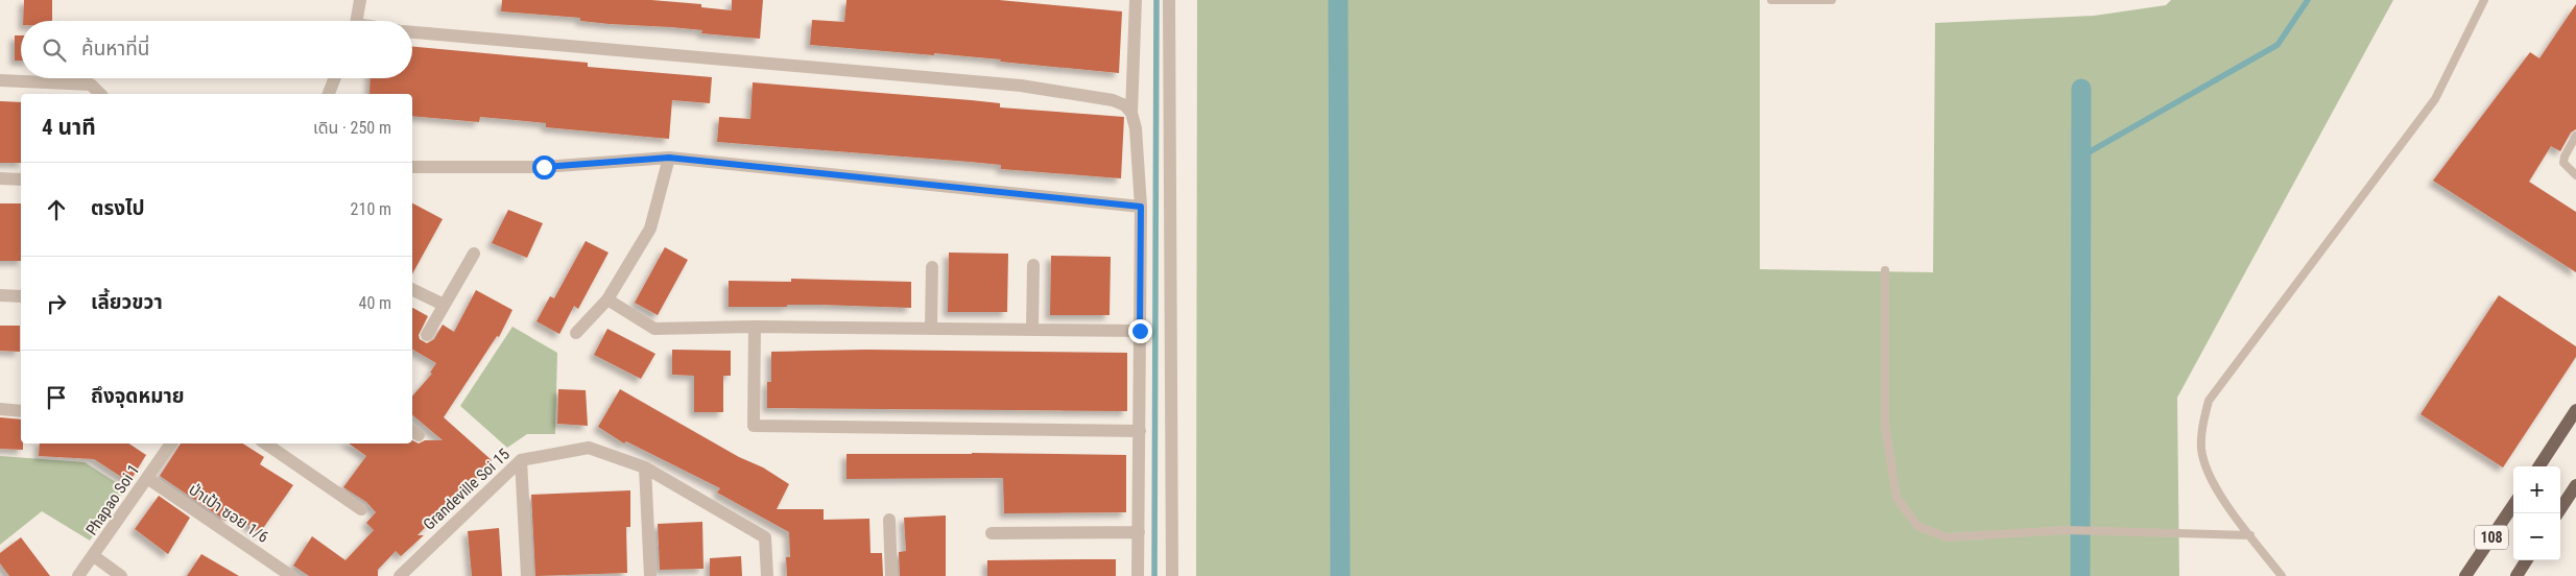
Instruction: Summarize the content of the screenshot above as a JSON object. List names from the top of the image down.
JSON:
{
  "streets": {
    "main road": ["108"],
    "street": ["Grandeville Soi 15", "Phapao Soi 1", "ป่าเป้า ซอย 1/6"]
  },
  "crossings": [
    ["Phapao Soi 1", "ป่าเป้า ซอย 1/6"]
  ],
  "page": {
    "search": "ค้นหาที่นี่",
    "heading": ["4 นาที", "เดิน · 250 m"],
    "list": [
      ["ตรงไป", "210 m"],
      ["เลี้ยวขวา", "40 m"],
      "ถึงจุดหมาย"
    ],
    "map_buttons": ["+", "−"]
  }
}
